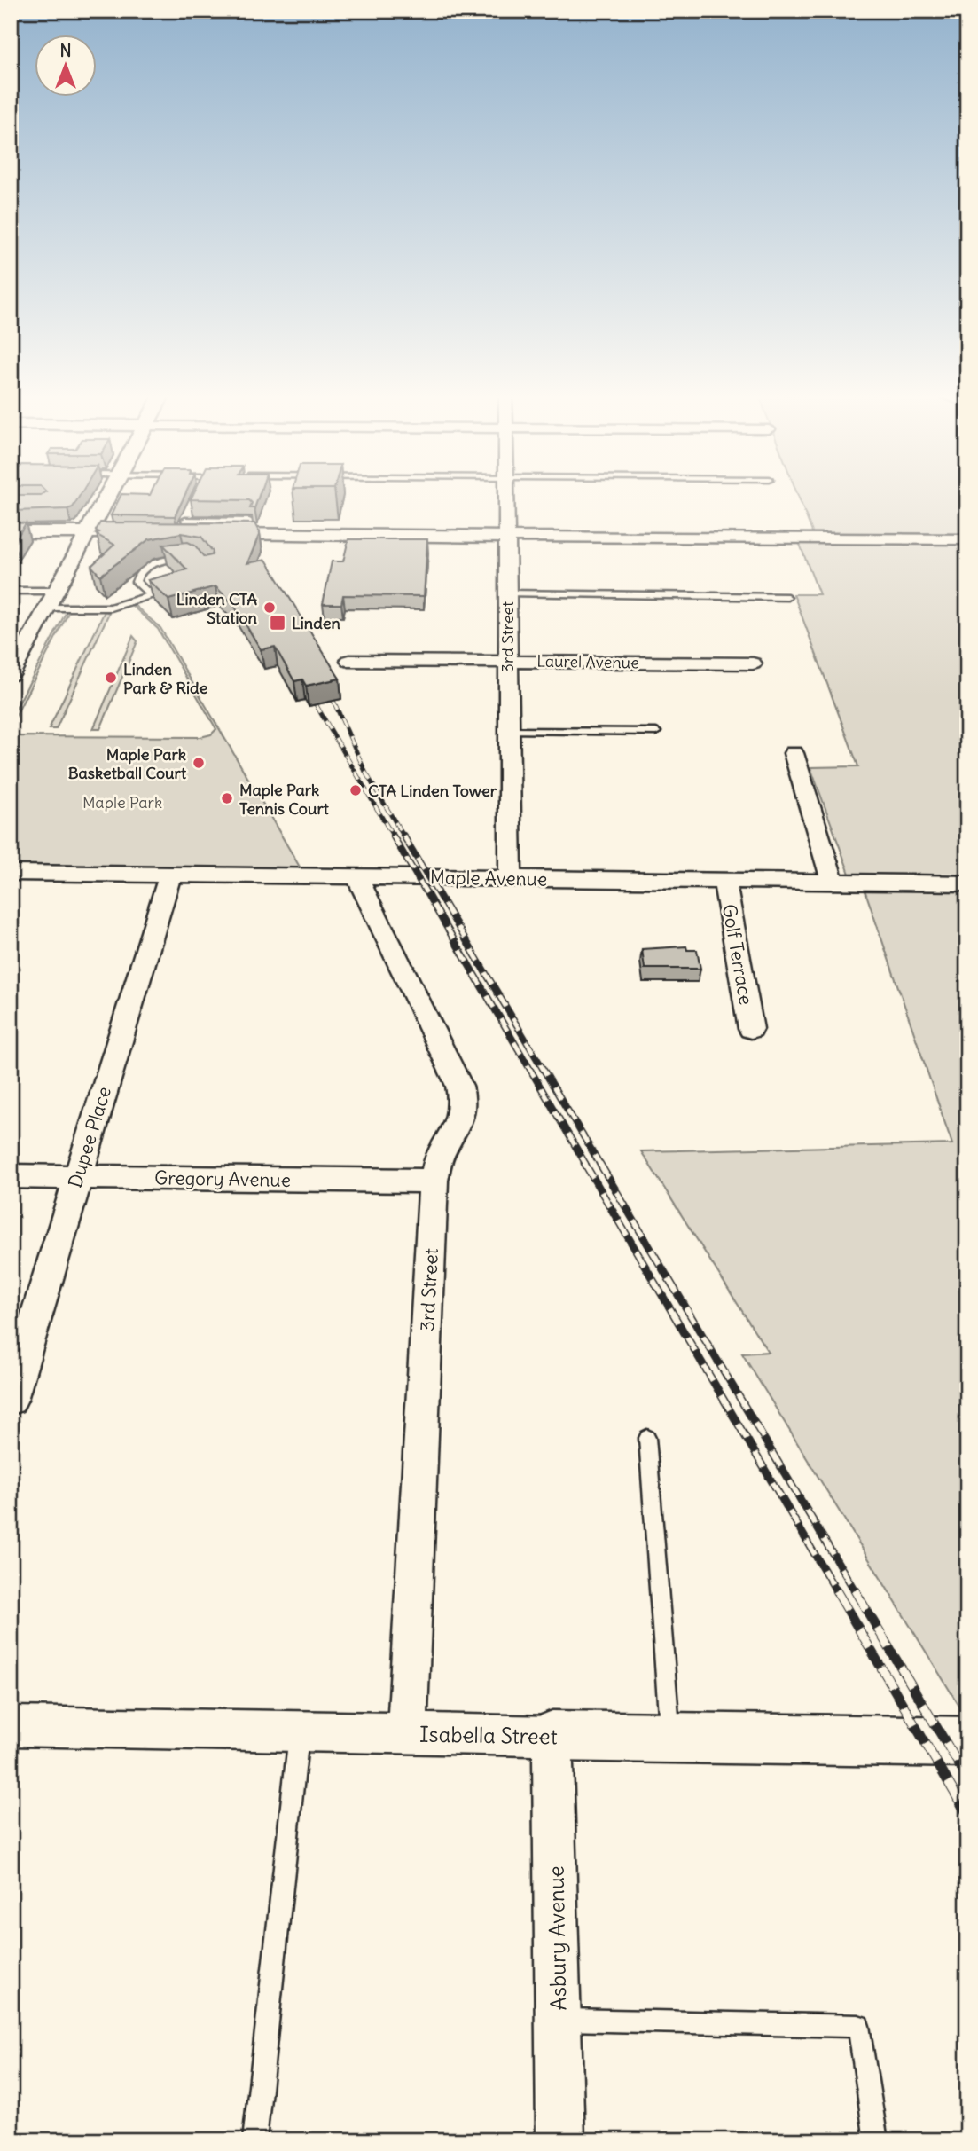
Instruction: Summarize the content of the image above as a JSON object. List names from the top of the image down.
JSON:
{
  "streets": {
    "street": [
      "3rd Street",
      "Laurel Avenue",
      "Maple Avenue",
      "Golf Terrace",
      "Dupee Place",
      "Gregory Avenue",
      "Isabella Street",
      "Asbury Avenue"
    ]
  },
  "crossings": [
    ["3rd Street", "Laurel Avenue"],
    ["3rd Street", "Maple Avenue"],
    ["3rd Street", "Gregory Avenue"],
    ["3rd Street", "Isabella Street"],
    ["Maple Avenue", "Golf Terrace"],
    ["Maple Avenue", "Dupee Place"],
    ["Dupee Place", "Gregory Avenue"],
    ["Isabella Street", "Asbury Avenue"]
  ],
  "parks": ["Maple Park"],
  "places": {
    "other": [
      "Linden CTA Station",
      "Linden Park & Ride",
      "Maple Park Basketball Court",
      "CTA Linden Tower",
      "Maple Park Tennis Court"
    ],
    "transit": ["Linden"]
  },
  "north": "top"
}
